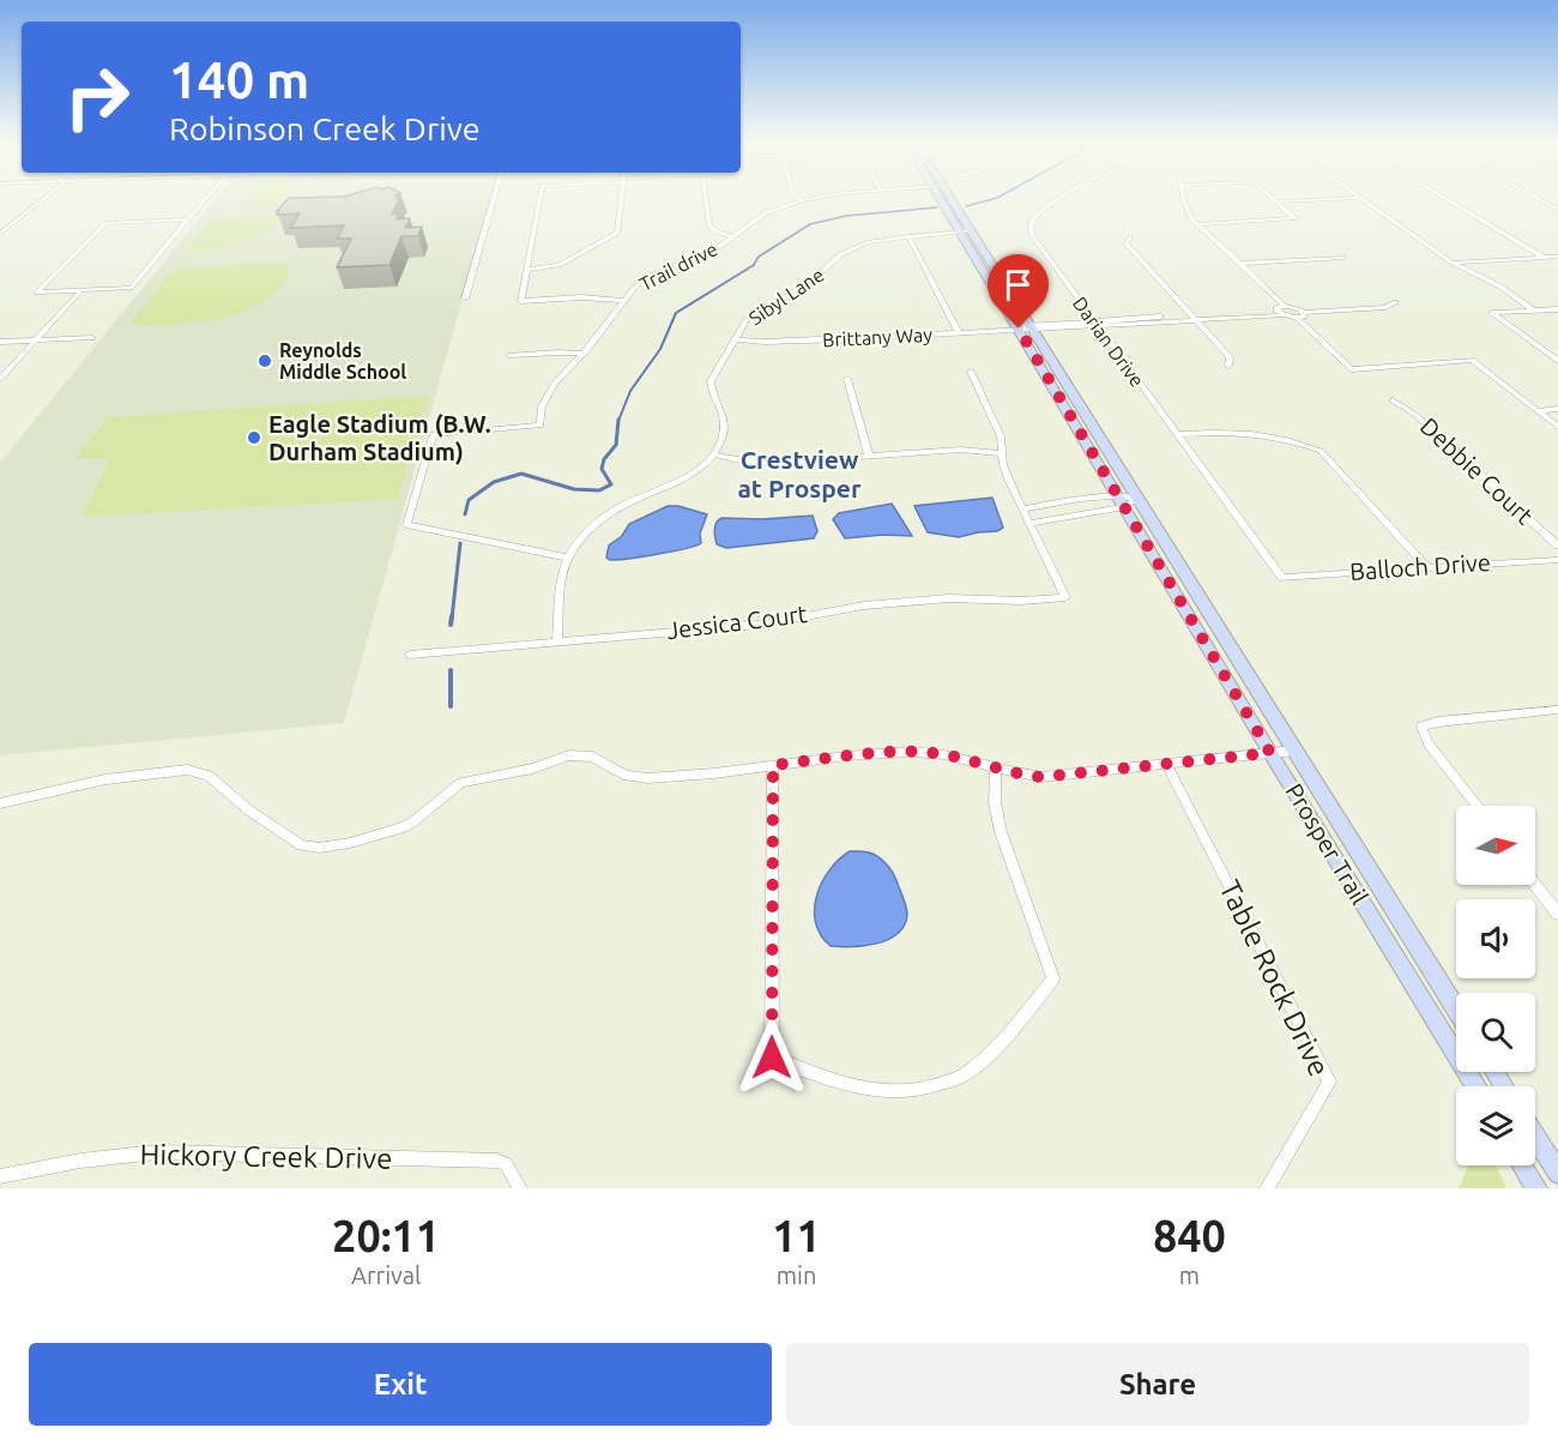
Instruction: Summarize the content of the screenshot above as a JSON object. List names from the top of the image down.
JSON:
{
  "streets": {
    "main road": ["Prosper Trail"],
    "street": [
      "Trail drive",
      "Sibyl Lane",
      "Brittany Way",
      "Darian Drive",
      "Debbie Court",
      "Balloch Drive",
      "Jessica Court",
      "Table Rock Drive",
      "Hickory Creek Drive"
    ]
  },
  "crossings": [
    ["Sibyl Lane", "Brittany Way"],
    ["Sibyl Lane", "Prosper Trail"],
    ["Brittany Way", "Darian Drive"],
    ["Brittany Way", "Prosper Trail"],
    ["Darian Drive", "Balloch Drive"]
  ],
  "districts": ["Crestview at Prosper"],
  "places": ["Reynolds Middle School", "Eagle Stadium (B.W. Durham Stadium)"],
  "north": "right",
  "page": {
    "turn": ["140 m", "Robinson Creek Drive"],
    "eta": [
      "20:11",
      "Arrival",
      "11",
      "min",
      "840",
      "m"
    ],
    "buttons": ["Exit", "Share"]
  }
}
